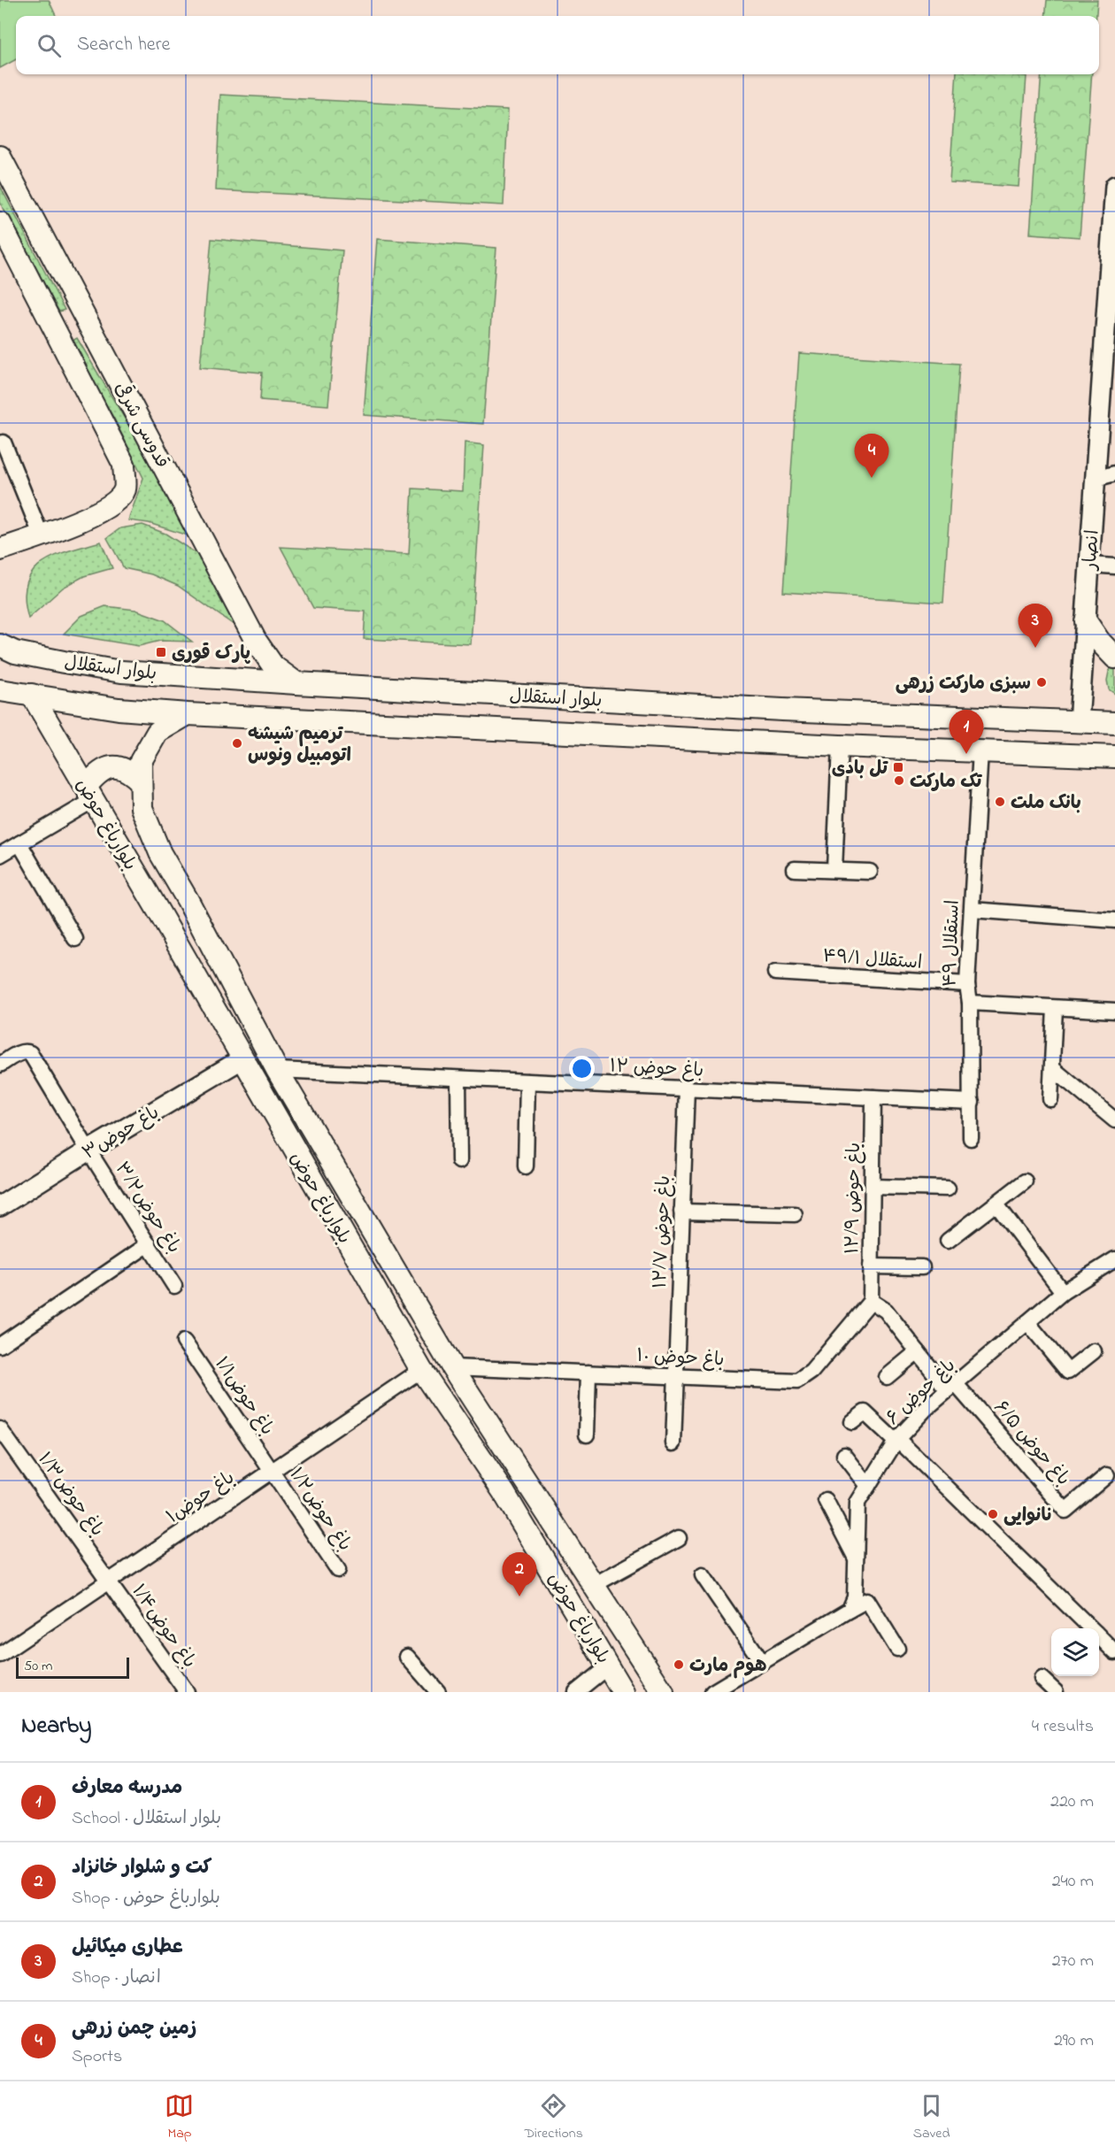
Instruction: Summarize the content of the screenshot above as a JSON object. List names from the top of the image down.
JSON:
{
  "streets": {
    "main road": ["قدوسی شرقی", "بلوار استقلال", "بلوارباغ حوض"],
    "street": [
      "انصار",
      "۴۹ استقلال",
      "۴۹/۱ استقلال",
      "۱۲ باغ حوض",
      "باغ حوض۳",
      "۱۲/۹ باغ حوض",
      "باغ حوض۳/۲",
      "۱۲/۷ باغ حوض",
      "۱۰ باغ حوض",
      "۶ باغ حوض",
      "باغ حوض۱/۱",
      "۶/۵ باغ حوض",
      "باغ حوض۱/۳",
      "باغ حوض۱",
      "باغ حوض۱/۲",
      "باغ حوض۱/۴"
    ]
  },
  "crossings": [
    ["قدوسی شرقی", "بلوار استقلال"],
    ["انصار", "بلوار استقلال"],
    ["بلوار استقلال", "بلوارباغ حوض"],
    ["بلوار استقلال", "۴۹ استقلال"],
    ["بلوارباغ حوض", "۱۲ باغ حوض"],
    ["بلوارباغ حوض", "باغ حوض۳"],
    ["بلوارباغ حوض", "۱۰ باغ حوض"],
    ["بلوارباغ حوض", "باغ حوض۱"],
    ["۴۹ استقلال", "۴۹/۱ استقلال"],
    ["۴۹ استقلال", "۱۲ باغ حوض"],
    ["۱۲ باغ حوض", "۱۲/۹ باغ حوض"],
    ["۱۲ باغ حوض", "۱۲/۷ باغ حوض"],
    ["باغ حوض۳", "باغ حوض۳/۲"],
    ["۱۲/۹ باغ حوض", "۱۰ باغ حوض"],
    ["۱۲/۷ باغ حوض", "۱۰ باغ حوض"],
    ["۶ باغ حوض", "۶/۵ باغ حوض"],
    ["باغ حوض۱/۱", "باغ حوض۱"],
    ["باغ حوض۱/۱", "باغ حوض۱/۲"],
    ["باغ حوض۱/۳", "باغ حوض۱"],
    ["باغ حوض۱/۳", "باغ حوض۱/۴"],
    ["باغ حوض۱", "باغ حوض۱/۲"],
    ["باغ حوض۱", "باغ حوض۱/۴"]
  ],
  "places": {
    "transit": ["پارک قوری", "تل بادی"],
    "other": [
      "سبزی مارکت زرهی",
      "ترمیم شیشه اتومبیل ونوس",
      "تک مارکت",
      "بانک ملت",
      "نانوایی",
      "هوم مارت"
    ]
  },
  "scale_bar": "50 m",
  "page": {
    "search": "Search here",
    "pins": [
      "4",
      "3",
      "1",
      "2"
    ],
    "scale": "50 m",
    "heading": ["Nearby", "4 results"],
    "list": [
      {
        "mark": "1",
        "name": "مدرسه معارف",
        "note": "School · بلوار استقلال",
        "value": "220 m"
      },
      {
        "mark": "2",
        "name": "کت و شلوار خانزاد",
        "note": "Shop · بلوارباغ حوض",
        "value": "240 m"
      },
      {
        "mark": "3",
        "name": "عطاری میکائیل",
        "note": "Shop · انصار",
        "value": "270 m"
      },
      {
        "mark": "4",
        "name": "زمین چمن زرهی",
        "note": "Sports",
        "value": "290 m"
      }
    ],
    "nav": ["Map", "Directions", "Saved"]
  }
}
